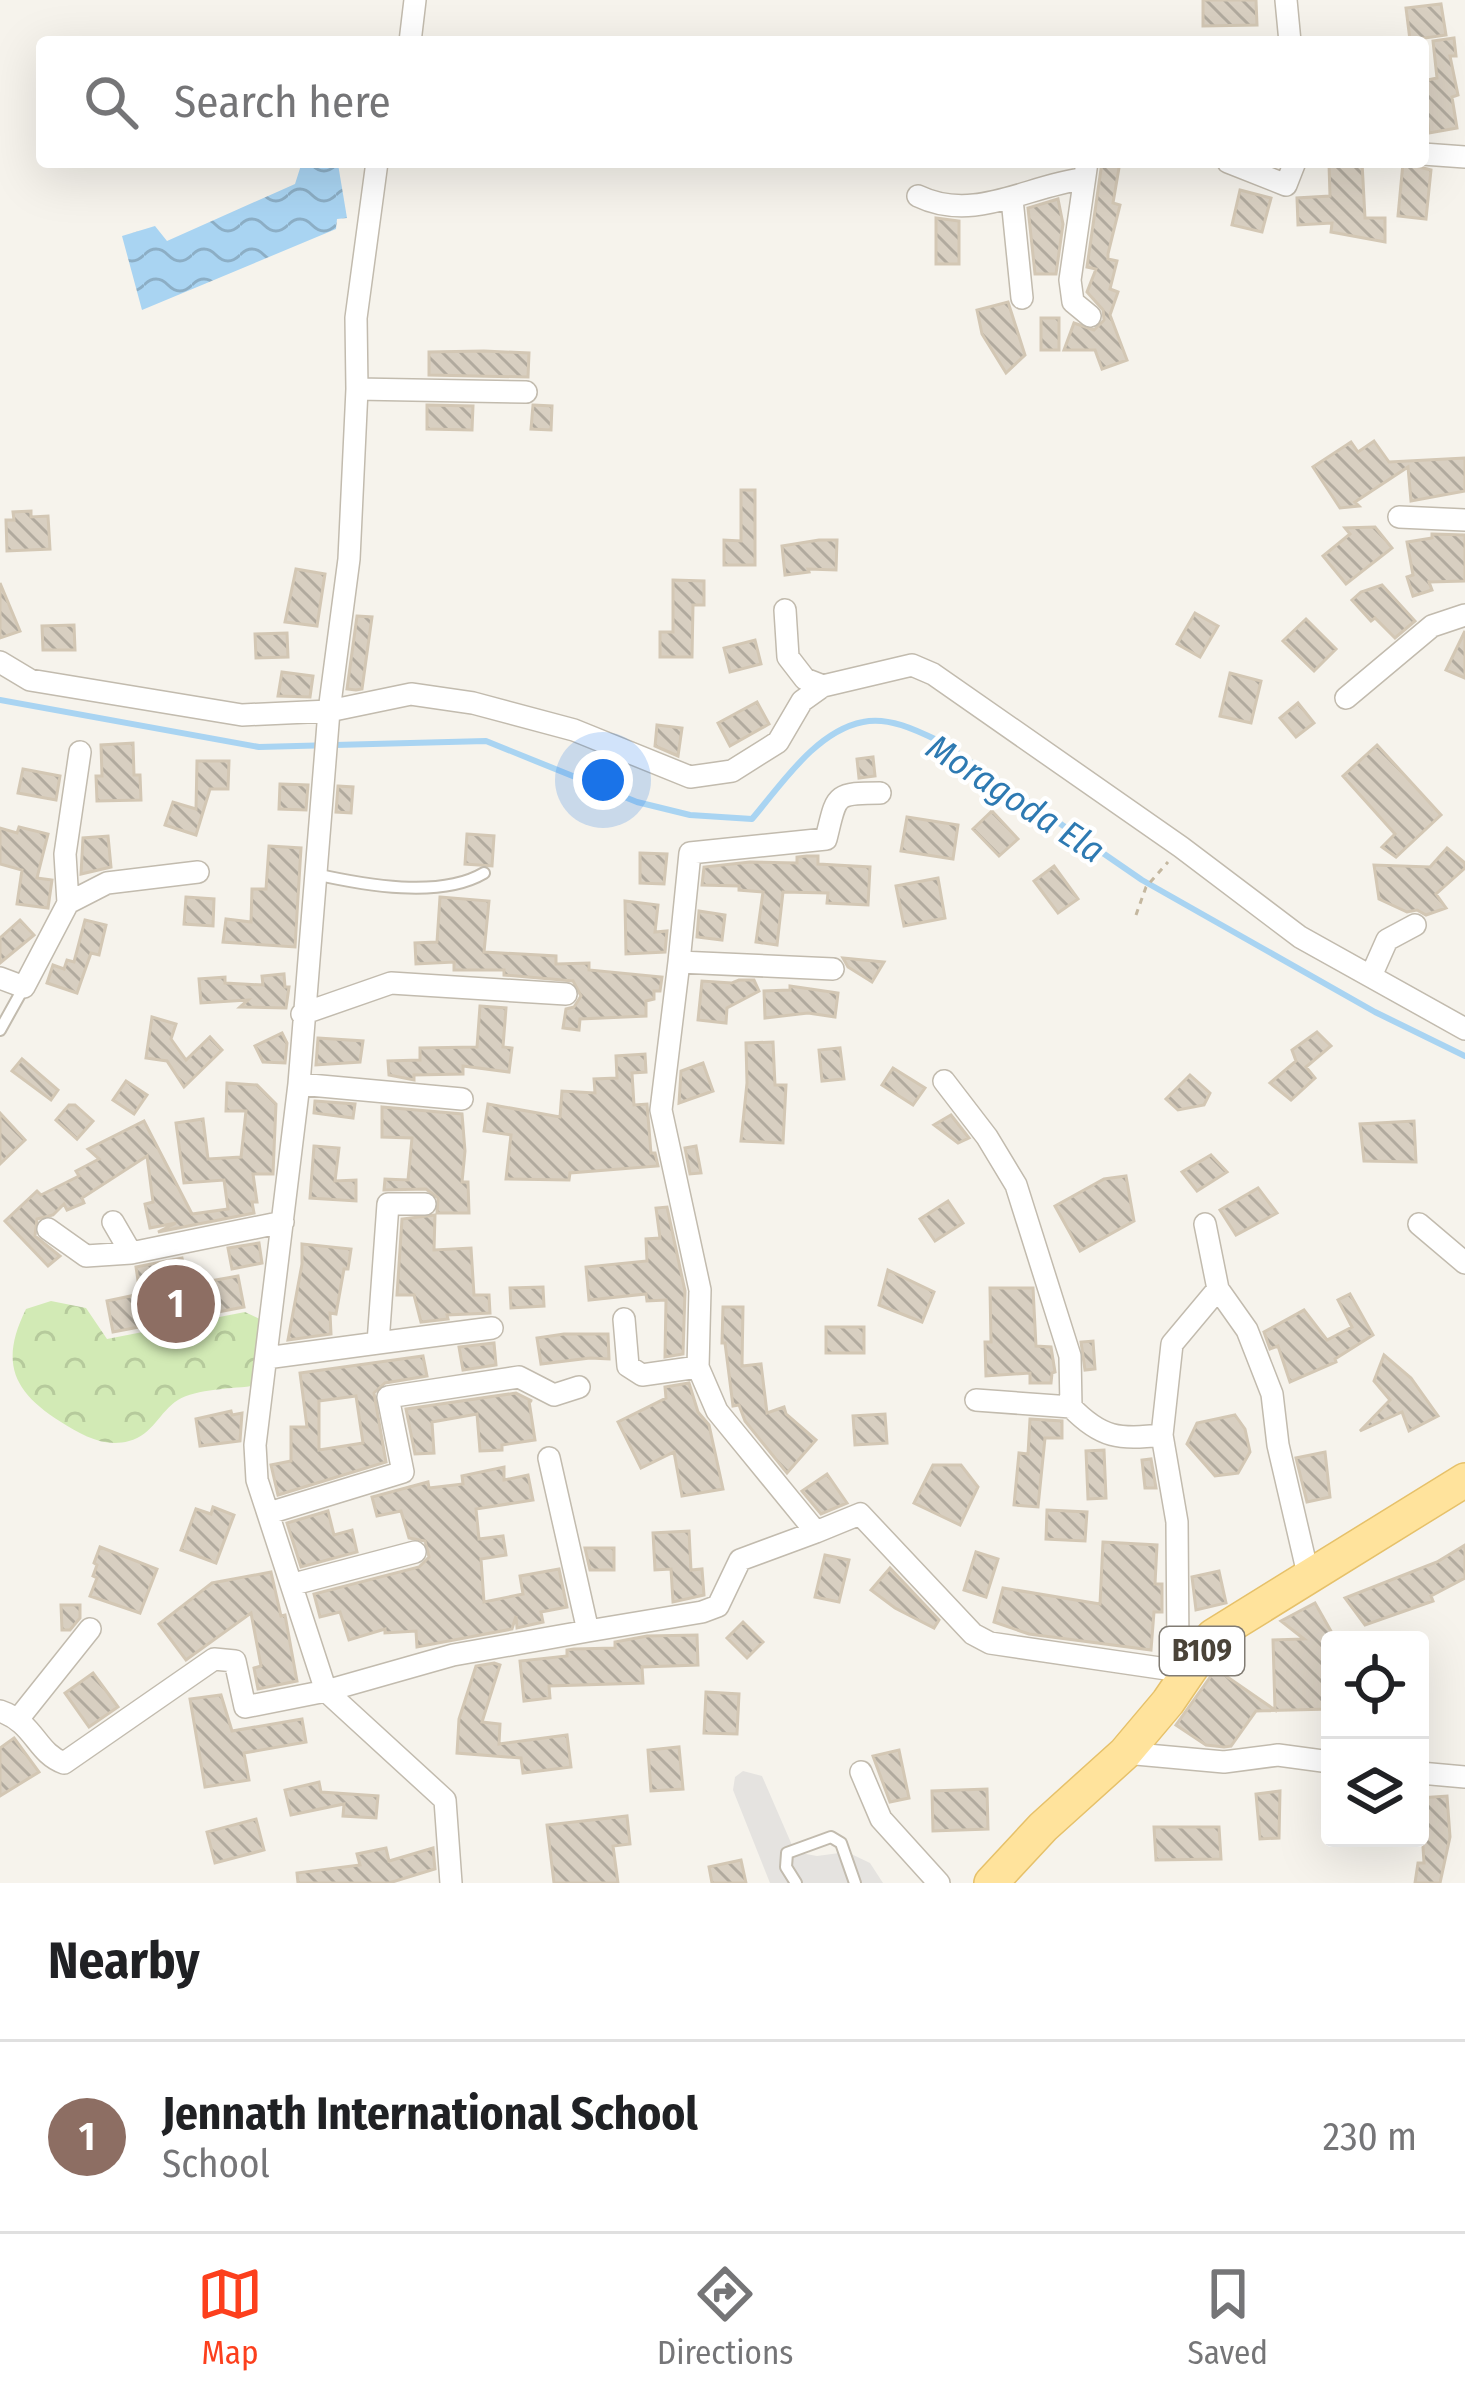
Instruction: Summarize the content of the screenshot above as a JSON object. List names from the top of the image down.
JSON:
{
  "streets": {
    "main road": ["B109"]
  },
  "water": ["Moragoda Ela"],
  "page": {
    "search": "Search here",
    "pins": "1",
    "heading": "Nearby",
    "list": [
      {
        "mark": "1",
        "name": "Jennath International School",
        "note": "School",
        "value": "230 m"
      }
    ],
    "nav": ["Map", "Directions", "Saved"]
  }
}
